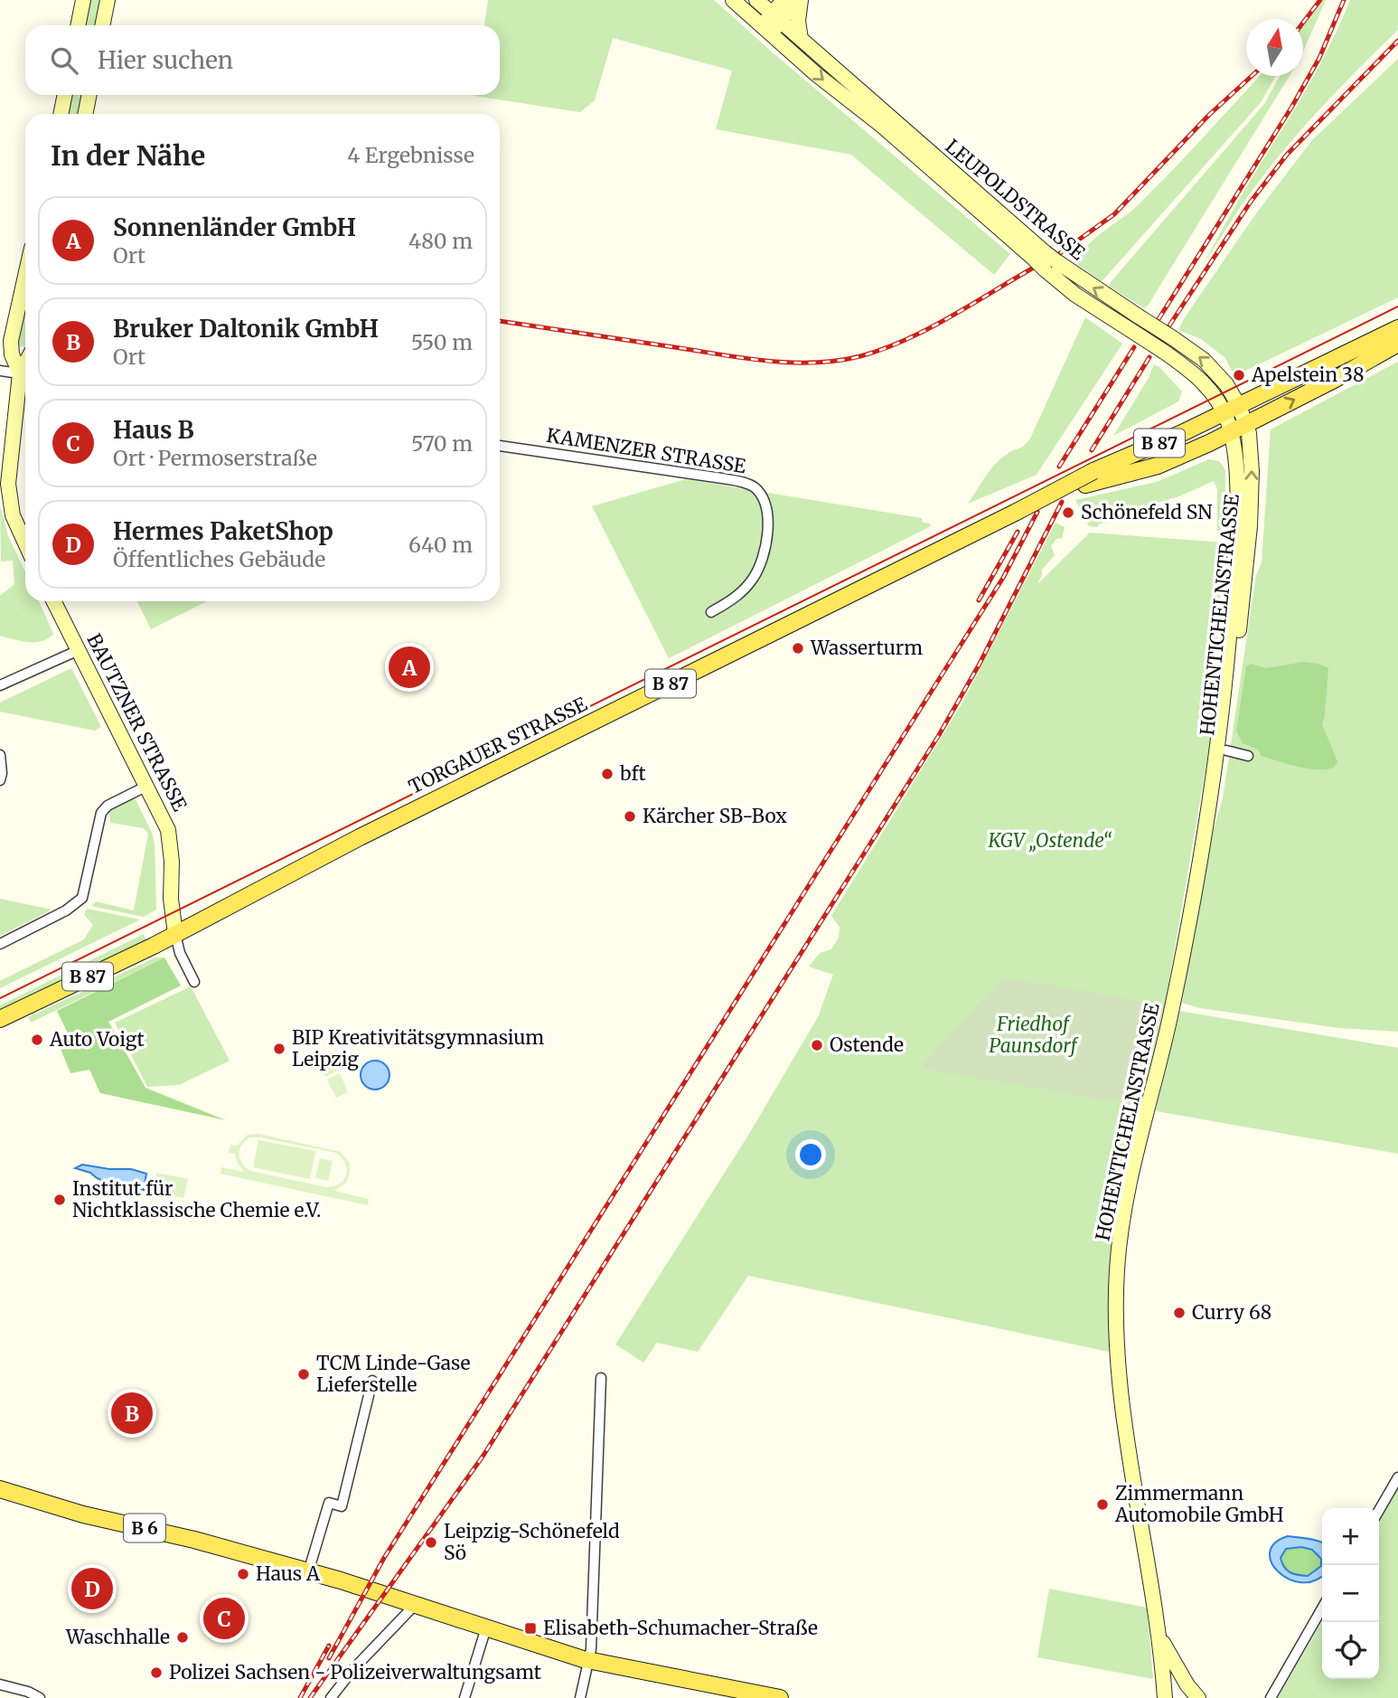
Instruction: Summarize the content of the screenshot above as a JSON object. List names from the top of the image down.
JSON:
{
  "streets": {
    "main road": [
      "LEUPOLDSTRASSE",
      "B 87",
      "HOHENTICHELNSTRASSE",
      "BAUTZNER STRASSE",
      "TORGAUER STRASSE",
      "B 6"
    ],
    "street": ["KAMENZER STRASSE"]
  },
  "crossings": [
    ["LEUPOLDSTRASSE", "HOHENTICHELNSTRASSE"],
    ["LEUPOLDSTRASSE", "TORGAUER STRASSE"],
    ["HOHENTICHELNSTRASSE", "TORGAUER STRASSE"],
    ["BAUTZNER STRASSE", "TORGAUER STRASSE"]
  ],
  "parks": ["KGV „Ostende“", "Friedhof Paunsdorf"],
  "places": {
    "other": [
      "Apelstein 38",
      "Schönefeld SN",
      "Wasserturm",
      "bft",
      "Kärcher SB-Box",
      "Auto Voigt",
      "Ostende",
      "BIP Kreativitätsgymnasium Leipzig",
      "Institut für Nichtklassische Chemie e.V.",
      "Curry 68",
      "TCM Linde-Gase Lieferstelle",
      "Zimmermann Automobile GmbH",
      "Leipzig-Schönefeld Sö",
      "Haus A",
      "Waschhalle",
      "Polizei Sachsen - Polizeiverwaltungsamt"
    ],
    "transit": ["Elisabeth-Schumacher-Straße"]
  },
  "north": "top",
  "page": {
    "search": "Hier suchen",
    "heading": ["In der Nähe", "4 Ergebnisse"],
    "list": [
      {
        "mark": "A",
        "name": "Sonnenländer GmbH",
        "note": "Ort",
        "value": "480 m"
      },
      {
        "mark": "B",
        "name": "Bruker Daltonik GmbH",
        "note": "Ort",
        "value": "550 m"
      },
      {
        "mark": "C",
        "name": "Haus B",
        "note": "Ort · Permoserstraße",
        "value": "570 m"
      },
      {
        "mark": "D",
        "name": "Hermes PaketShop",
        "note": "Öffentliches Gebäude",
        "value": "640 m"
      }
    ],
    "pins": [
      "A",
      "B",
      "D",
      "C"
    ],
    "map_buttons": ["+", "−"]
  }
}
